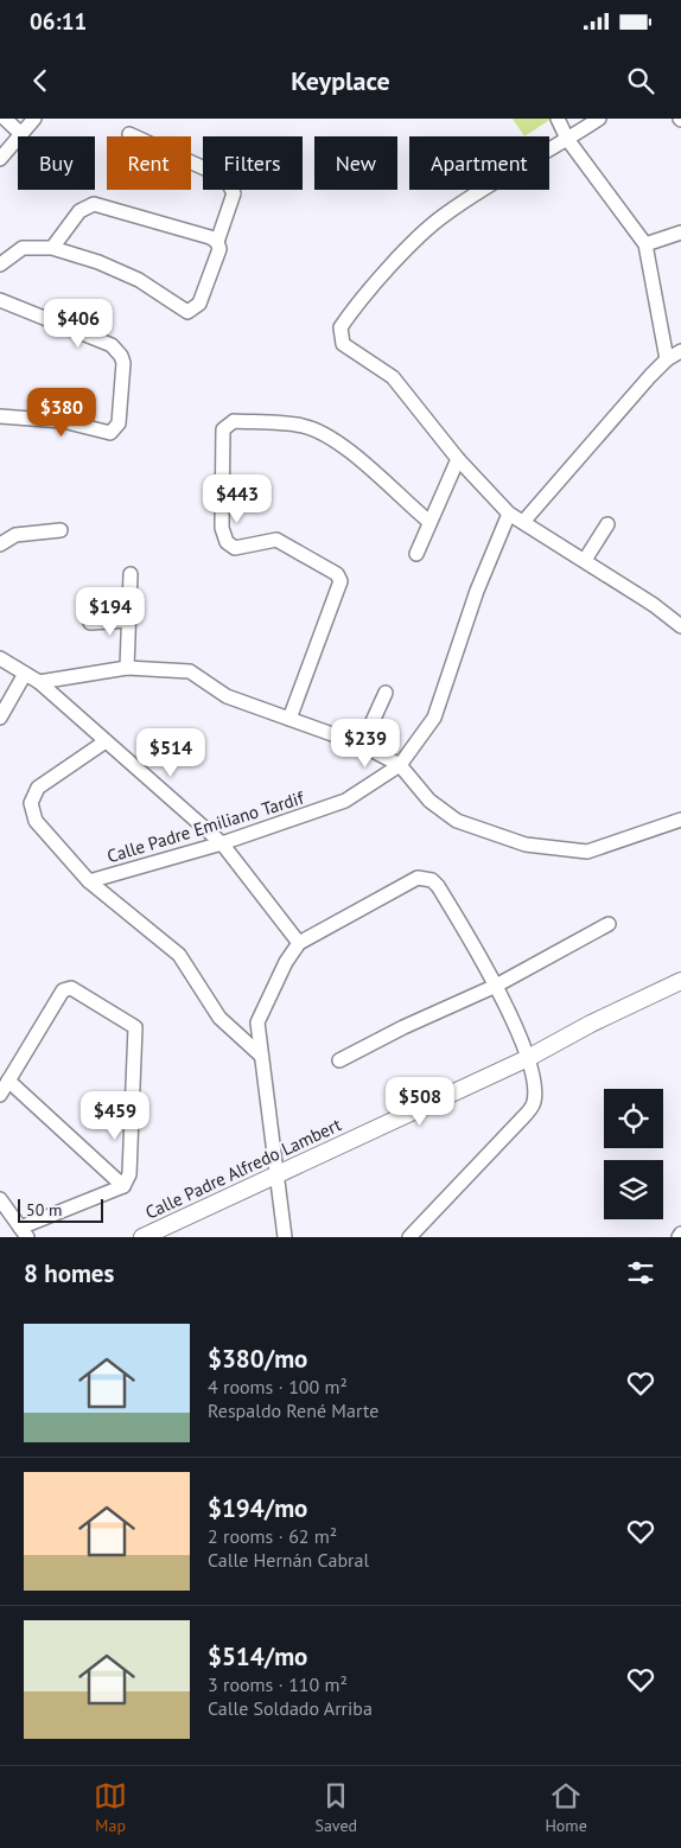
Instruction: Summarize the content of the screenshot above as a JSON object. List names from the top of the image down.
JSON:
{
  "streets": {
    "street": ["Calle Padre Emiliano Tardif", "Calle Padre Alfredo Lambert"]
  },
  "scale_bar": "50 m",
  "page": {
    "status": "06:11",
    "header": "Keyplace",
    "chip": [
      "Buy",
      "Rent",
      "Filters",
      "New",
      "Apartment"
    ],
    "price": [
      "$406",
      "$380",
      "$443",
      "$194",
      "$239",
      "$514",
      "$508",
      "$459"
    ],
    "scale": "50 m",
    "heading": "8 homes",
    "list": [
      {
        "name": "$380/mo",
        "note": "4 rooms · 100 m² · Respaldo René Marte"
      },
      {
        "name": "$194/mo",
        "note": "2 rooms · 62 m² · Calle Hernán Cabral"
      },
      {
        "name": "$514/mo",
        "note": "3 rooms · 110 m² · Calle Soldado Arriba"
      }
    ],
    "tabs": ["Map", "Saved", "Home"]
  }
}
